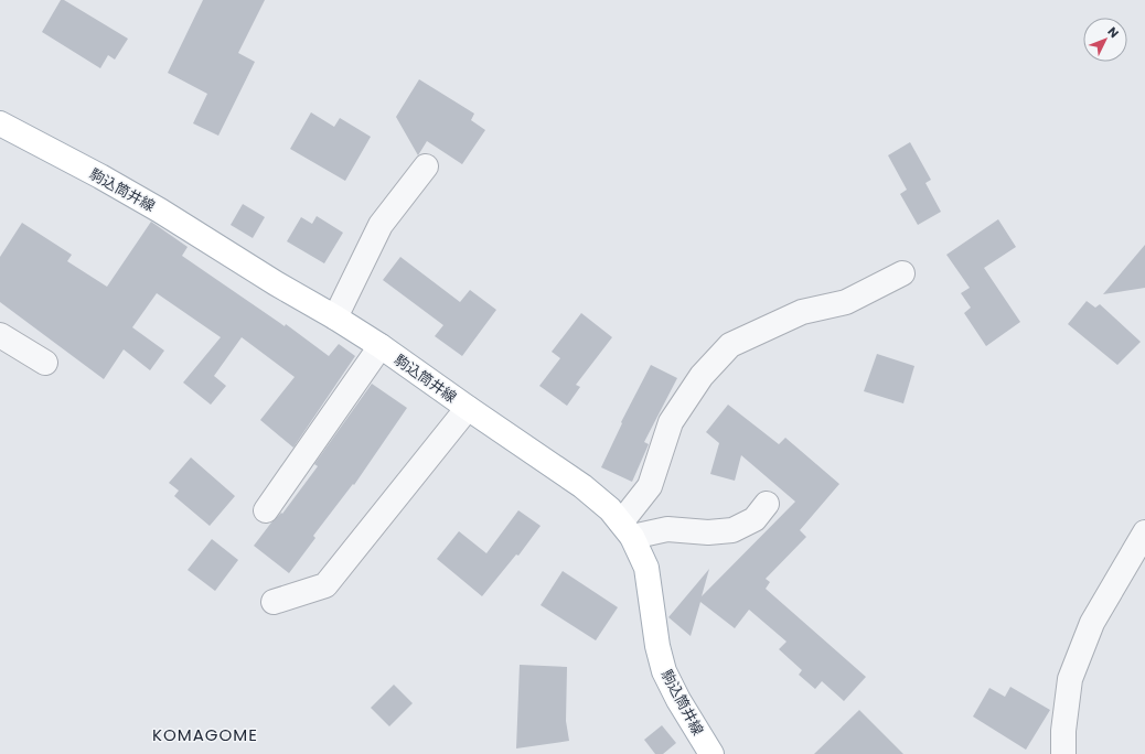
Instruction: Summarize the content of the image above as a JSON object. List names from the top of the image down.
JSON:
{
  "streets": {
    "main road": ["駒込筒井線"]
  },
  "districts": ["KOMAGOME"],
  "north": "top right"
}
